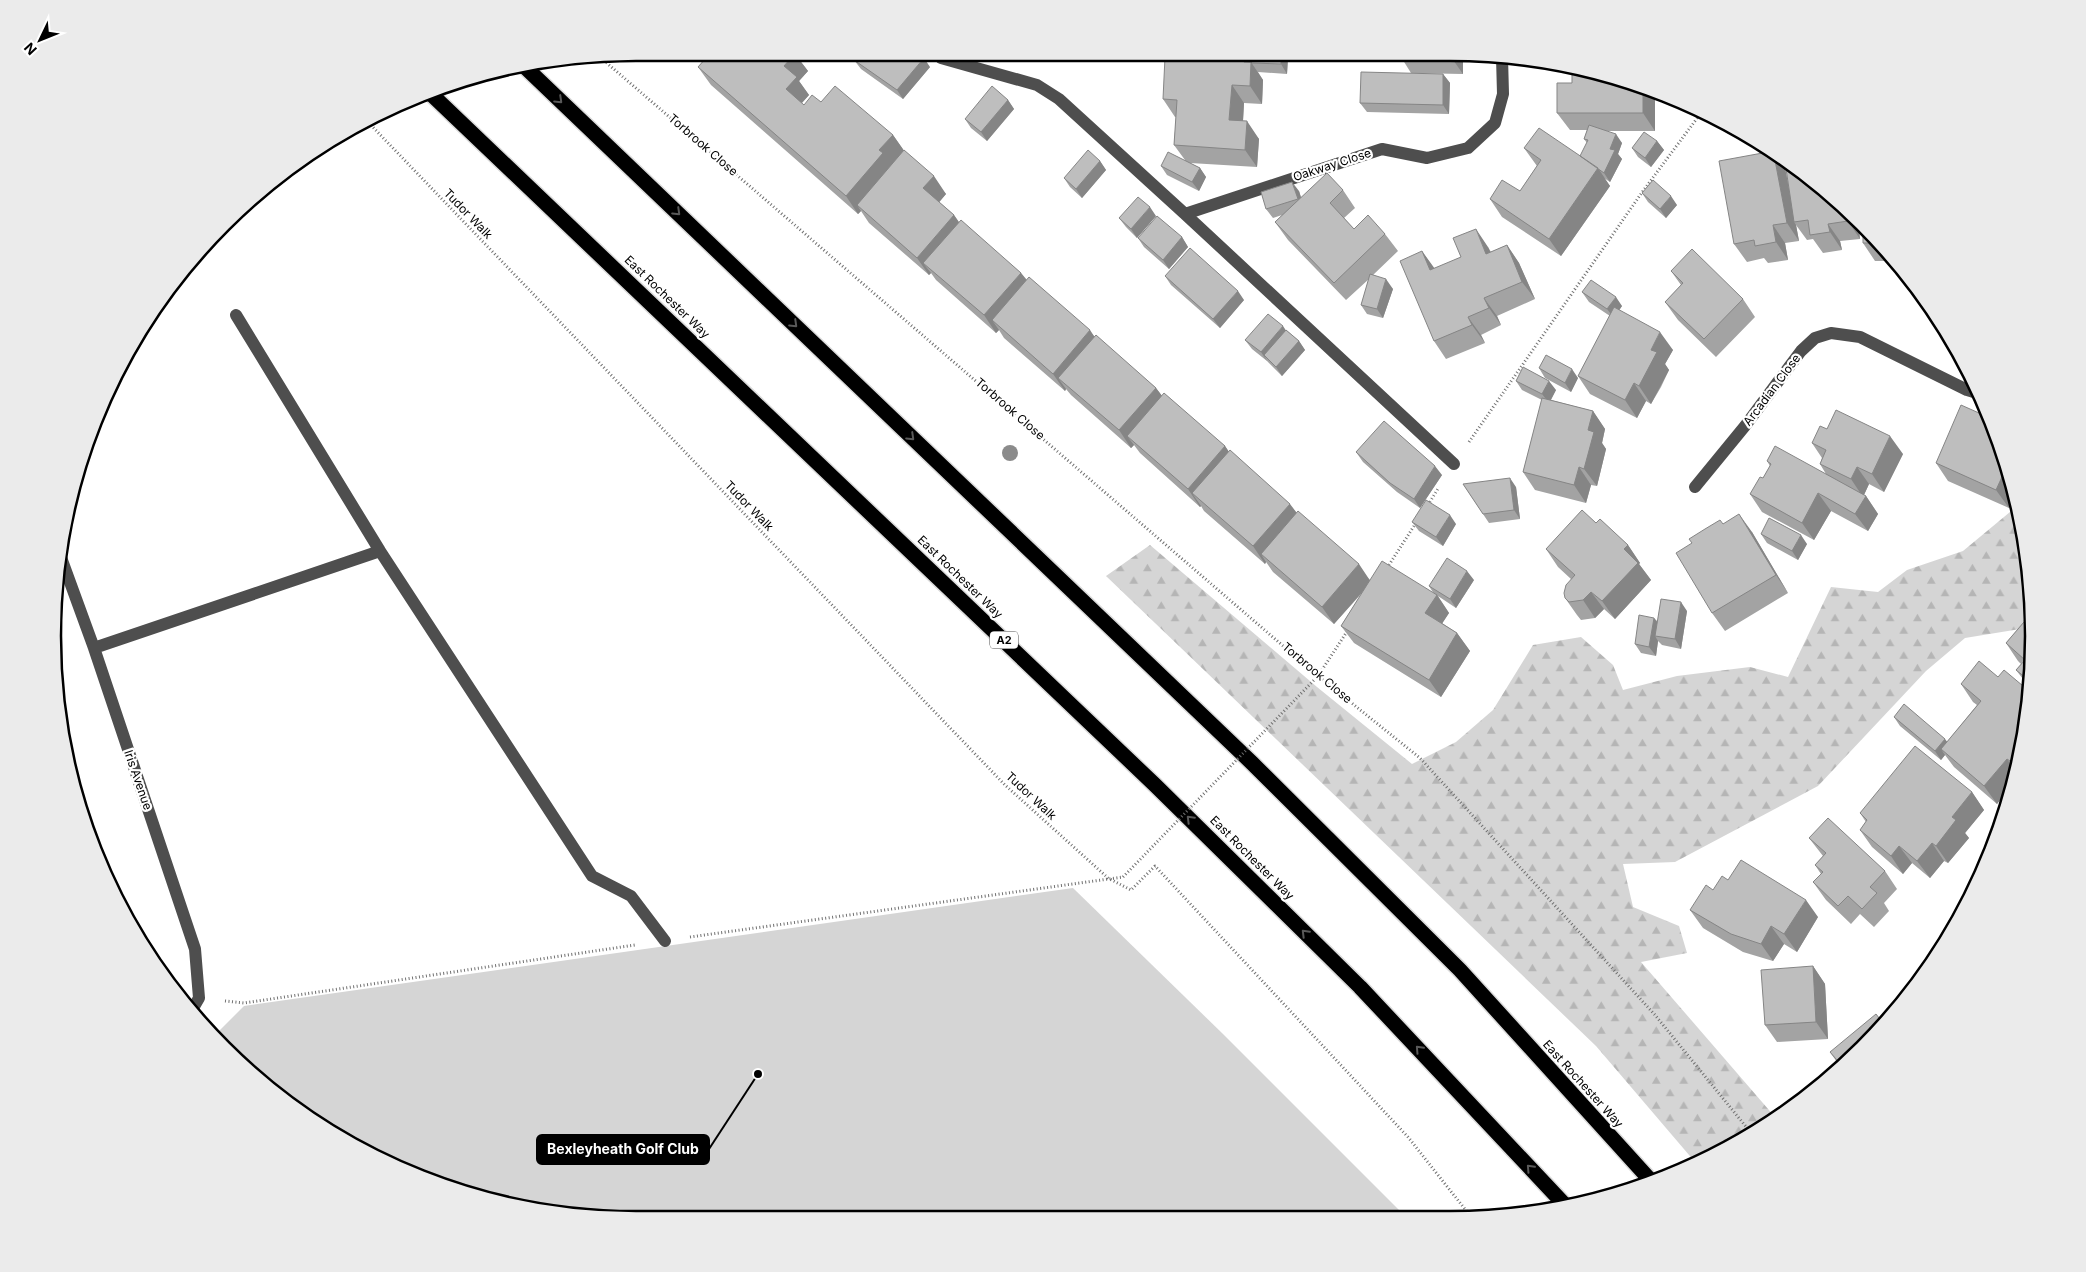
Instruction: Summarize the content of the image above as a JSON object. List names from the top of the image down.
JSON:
{
  "streets": {
    "highway": ["East Rochester Way", "A2"],
    "street": ["Oakway Close", "Arcadian Close", "Iris Avenue"],
    "path": ["Torbrook Close", "Tudor Walk"]
  },
  "places": ["Bexleyheath Golf Club"],
  "north": "bottom left"
}
